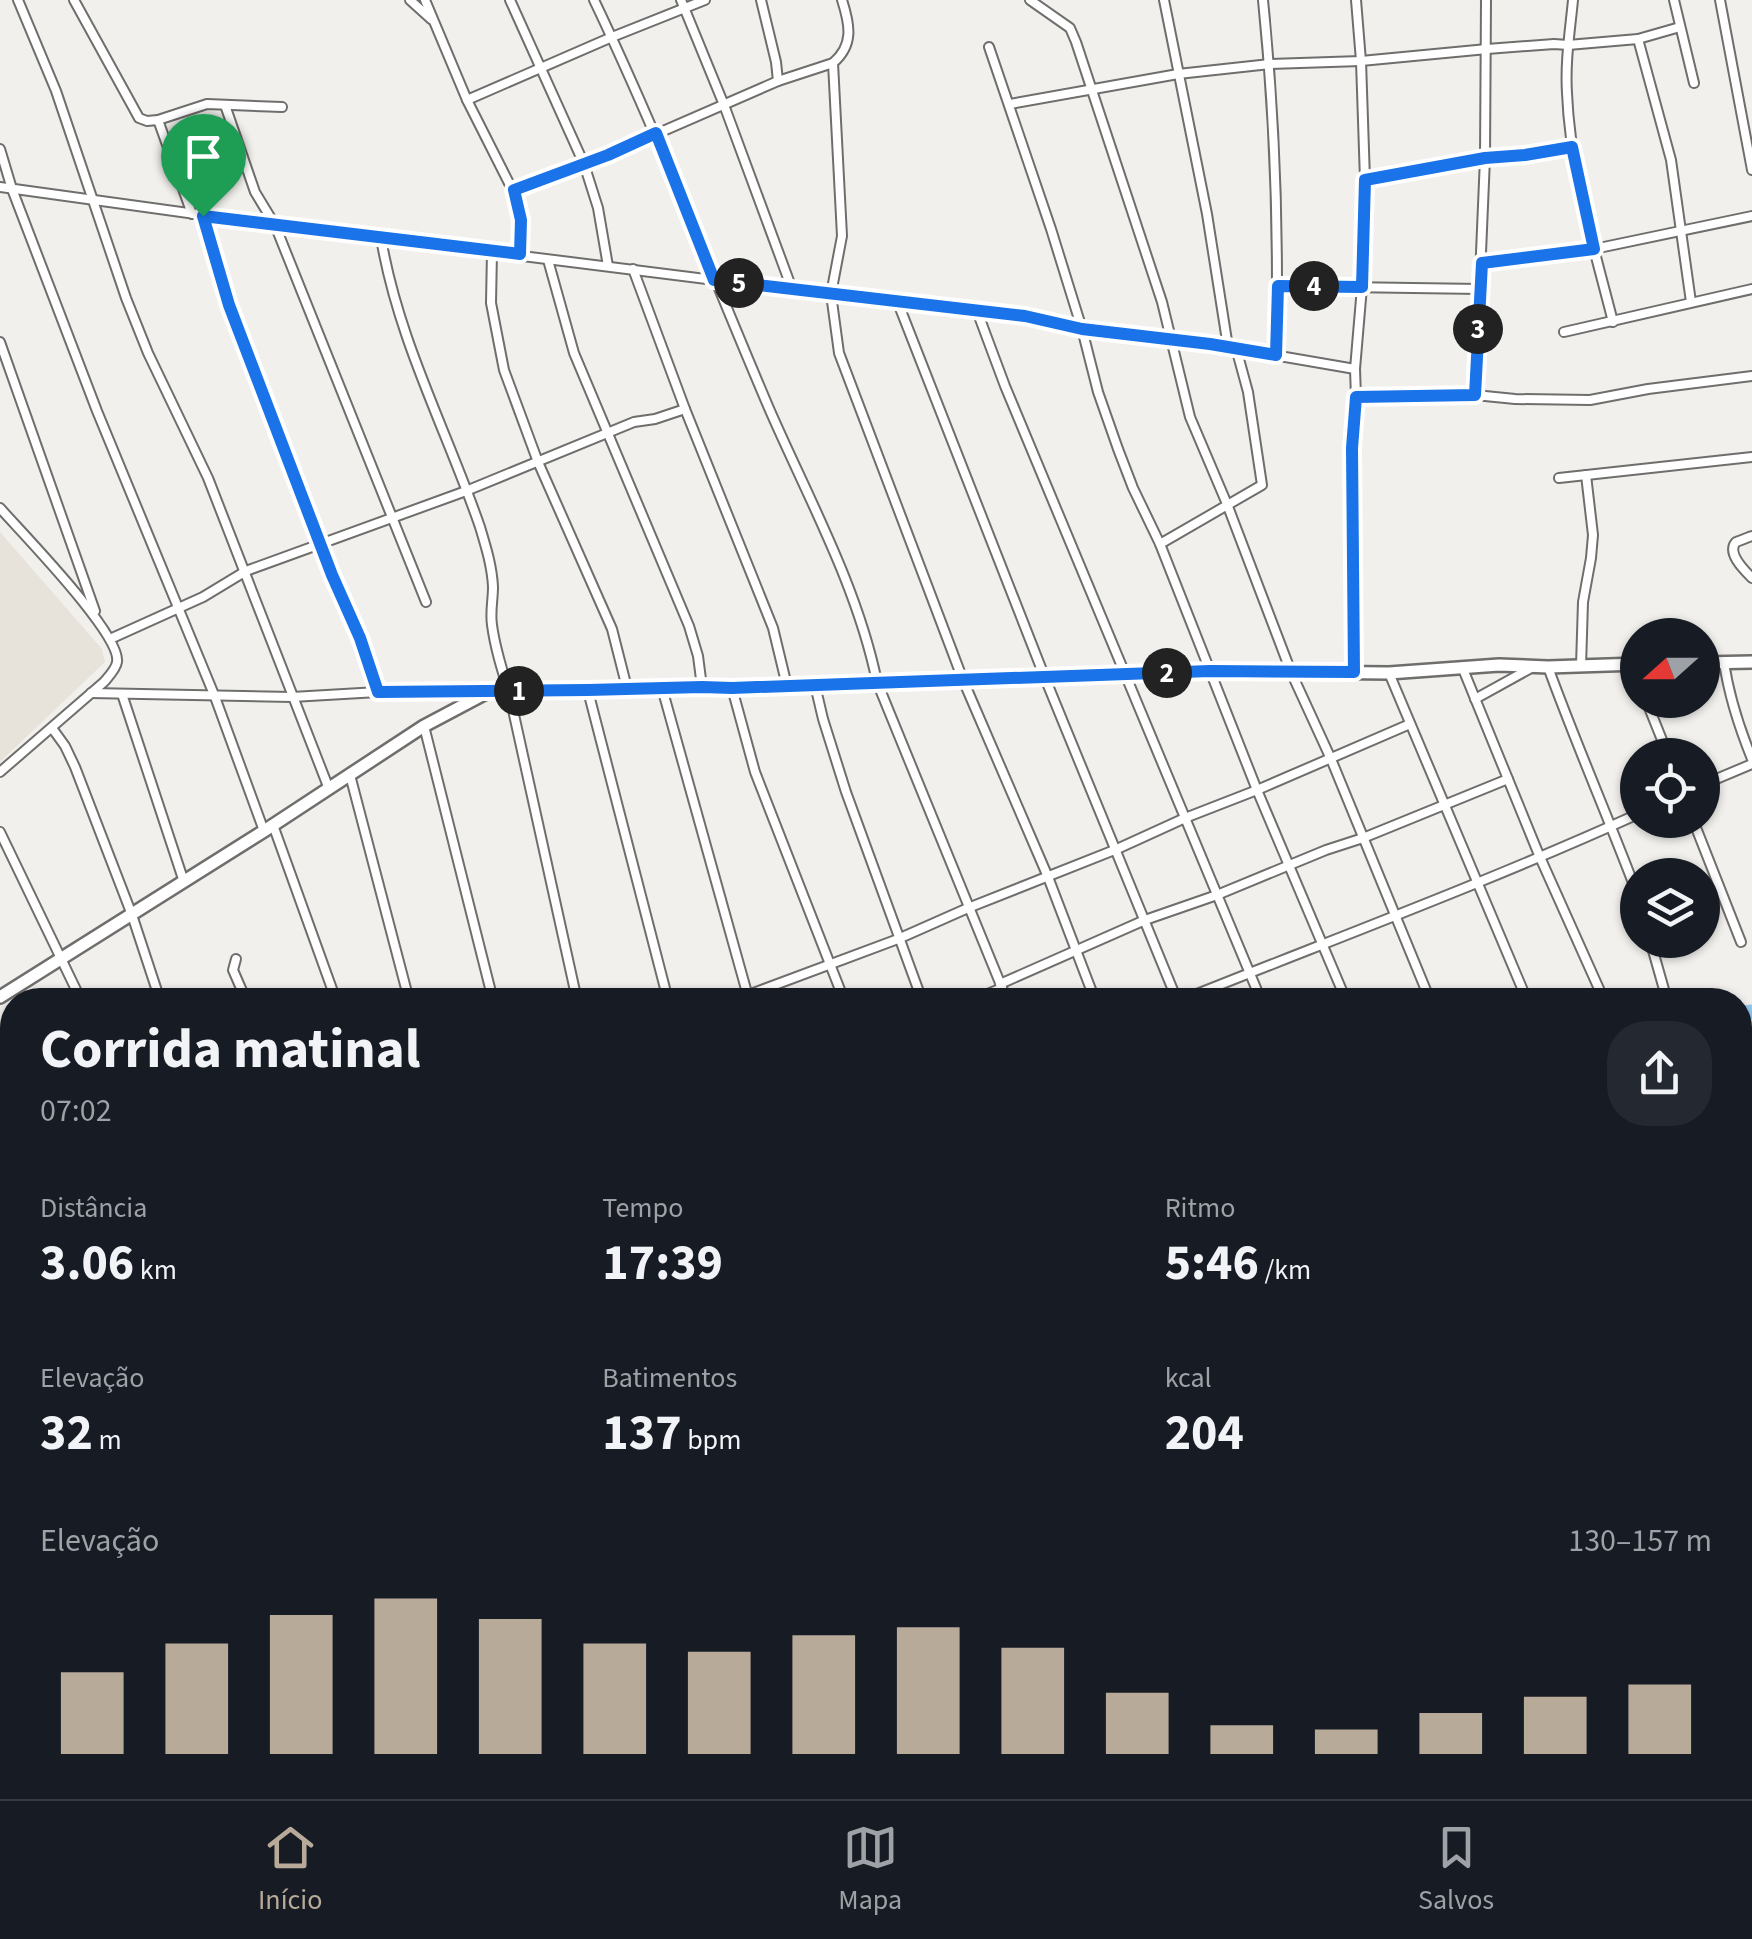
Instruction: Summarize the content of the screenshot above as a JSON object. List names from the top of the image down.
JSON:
{
  "north": "left",
  "page": {
    "pins": [
      "5",
      "4",
      "3",
      "2",
      "1"
    ],
    "heading": ["Corrida matinal", "07:02"],
    "stats": [
      ["Distância", "3.06 km"],
      ["Tempo", "17:39"],
      ["Ritmo", "5:46 /km"],
      ["Elevação", "32 m"],
      ["Batimentos", "137 bpm"],
      ["kcal", "204"]
    ],
    "chart": ["Elevação", "130–157 m"],
    "tabs": ["Início", "Mapa", "Salvos"]
  }
}
